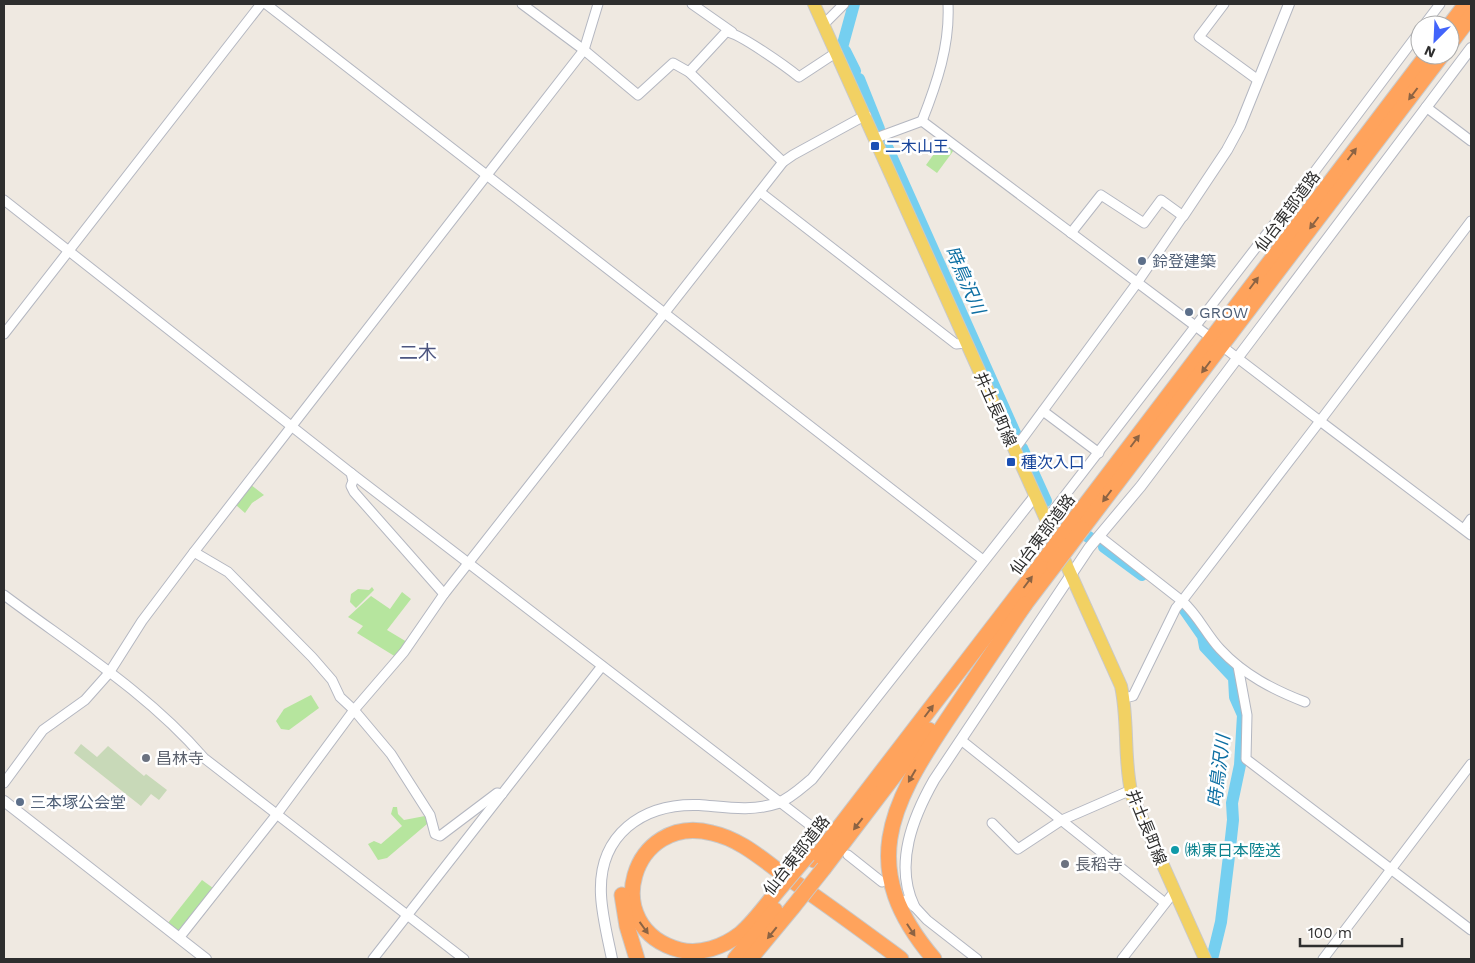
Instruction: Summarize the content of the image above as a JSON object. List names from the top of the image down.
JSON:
{
  "streets": {
    "highway": ["仙台東部道路"],
    "main road": ["井土長町線"]
  },
  "districts": ["二木"],
  "water": ["時鳥沢川"],
  "places": {
    "transit": ["二木山王", "種次入口"],
    "other": [
      "鈴登建築",
      "GROW",
      "昌林寺",
      "三本塚公会堂",
      "㈱東日本陸送",
      "長稻寺"
    ]
  },
  "scale_bar": "100 m",
  "north": "bottom left"
}
